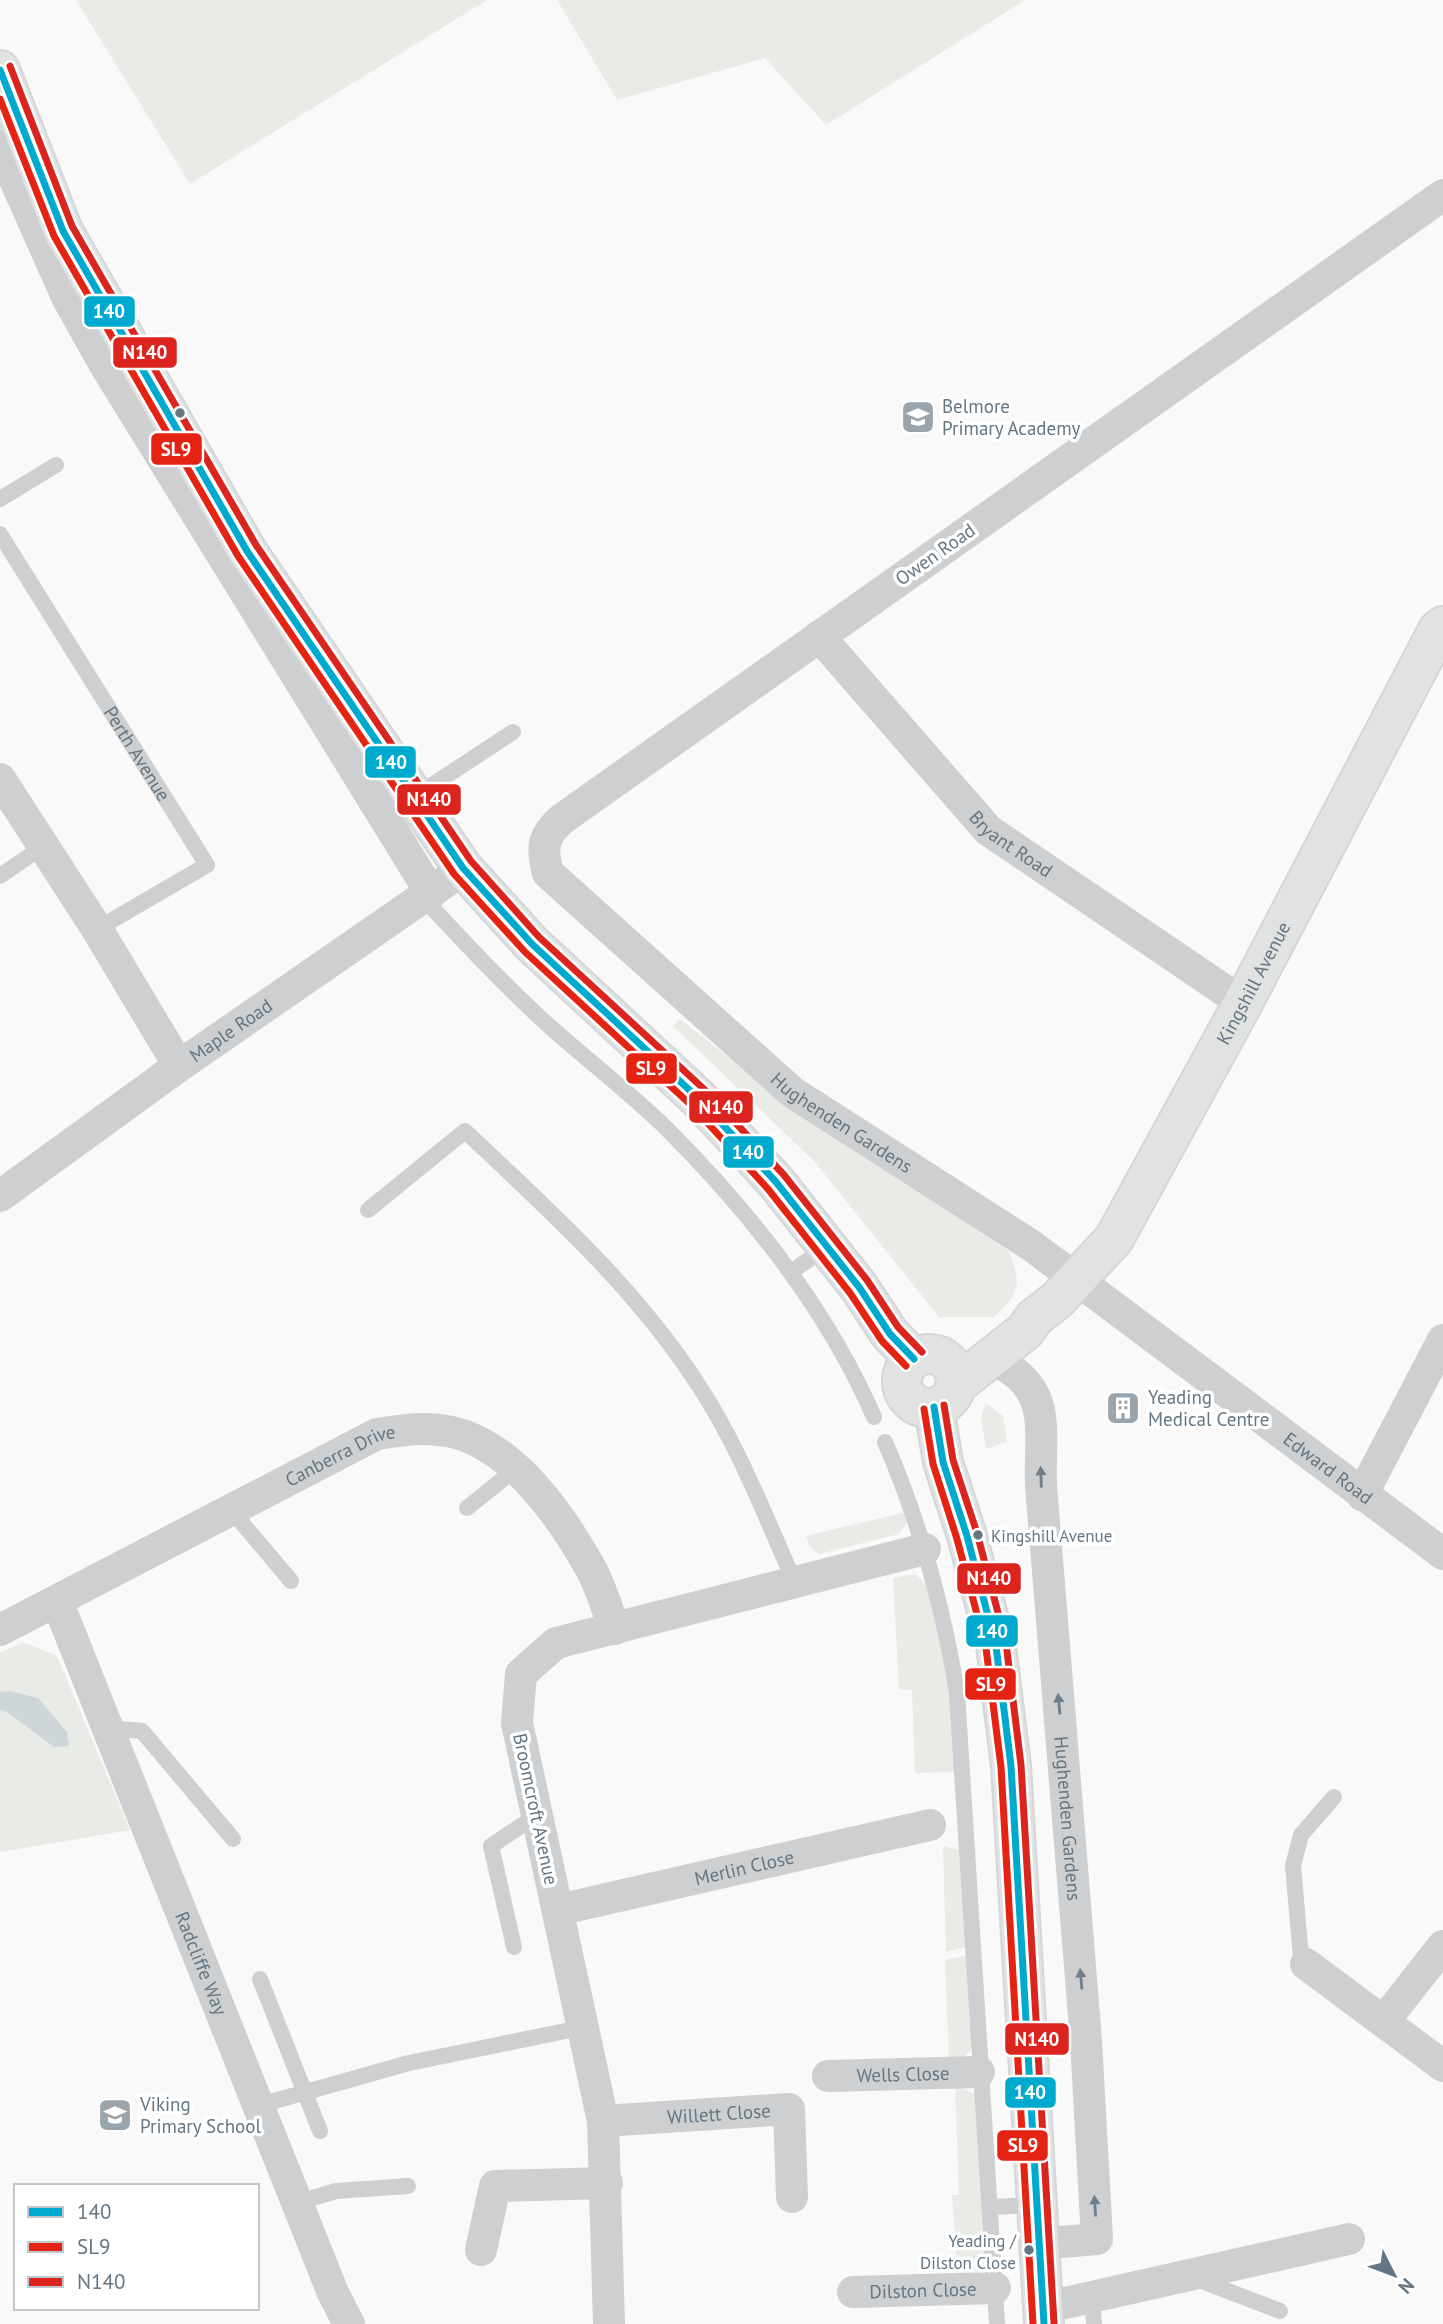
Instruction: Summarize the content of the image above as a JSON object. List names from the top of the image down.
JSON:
{
  "streets": {
    "street": [
      "Owen Road",
      "Bryant Road",
      "Kingshill Avenue",
      "Maple Road",
      "Hughenden Gardens",
      "Canberra Drive",
      "Edward Road",
      "Broomcroft Avenue",
      "Merlin Close",
      "Radcliffe Way",
      "Wells Close",
      "Willett Close",
      "Dilston Close"
    ],
    "lane": ["Perth Avenue"]
  },
  "crossings": [
    ["Owen Road", "Bryant Road"],
    ["Owen Road", "Hughenden Gardens"],
    ["Bryant Road", "Kingshill Avenue"],
    ["Kingshill Avenue", "Hughenden Gardens"],
    ["Kingshill Avenue", "Edward Road"],
    ["Hughenden Gardens", "Edward Road"],
    ["Canberra Drive", "Broomcroft Avenue"],
    ["Canberra Drive", "Radcliffe Way"],
    ["Broomcroft Avenue", "Merlin Close"],
    ["Broomcroft Avenue", "Willett Close"]
  ],
  "places": {
    "school or university": ["Belmore Primary Academy", "Viking Primary School"],
    "building": ["Yeading Medical Centre"],
    "other": ["Kingshill Avenue", "Yeading / Dilston Close"]
  },
  "lines": ["transit line N140", "transit line 140", "transit line SL9"],
  "legend": ["140", "SL9", "N140"],
  "north": "bottom right"
}
